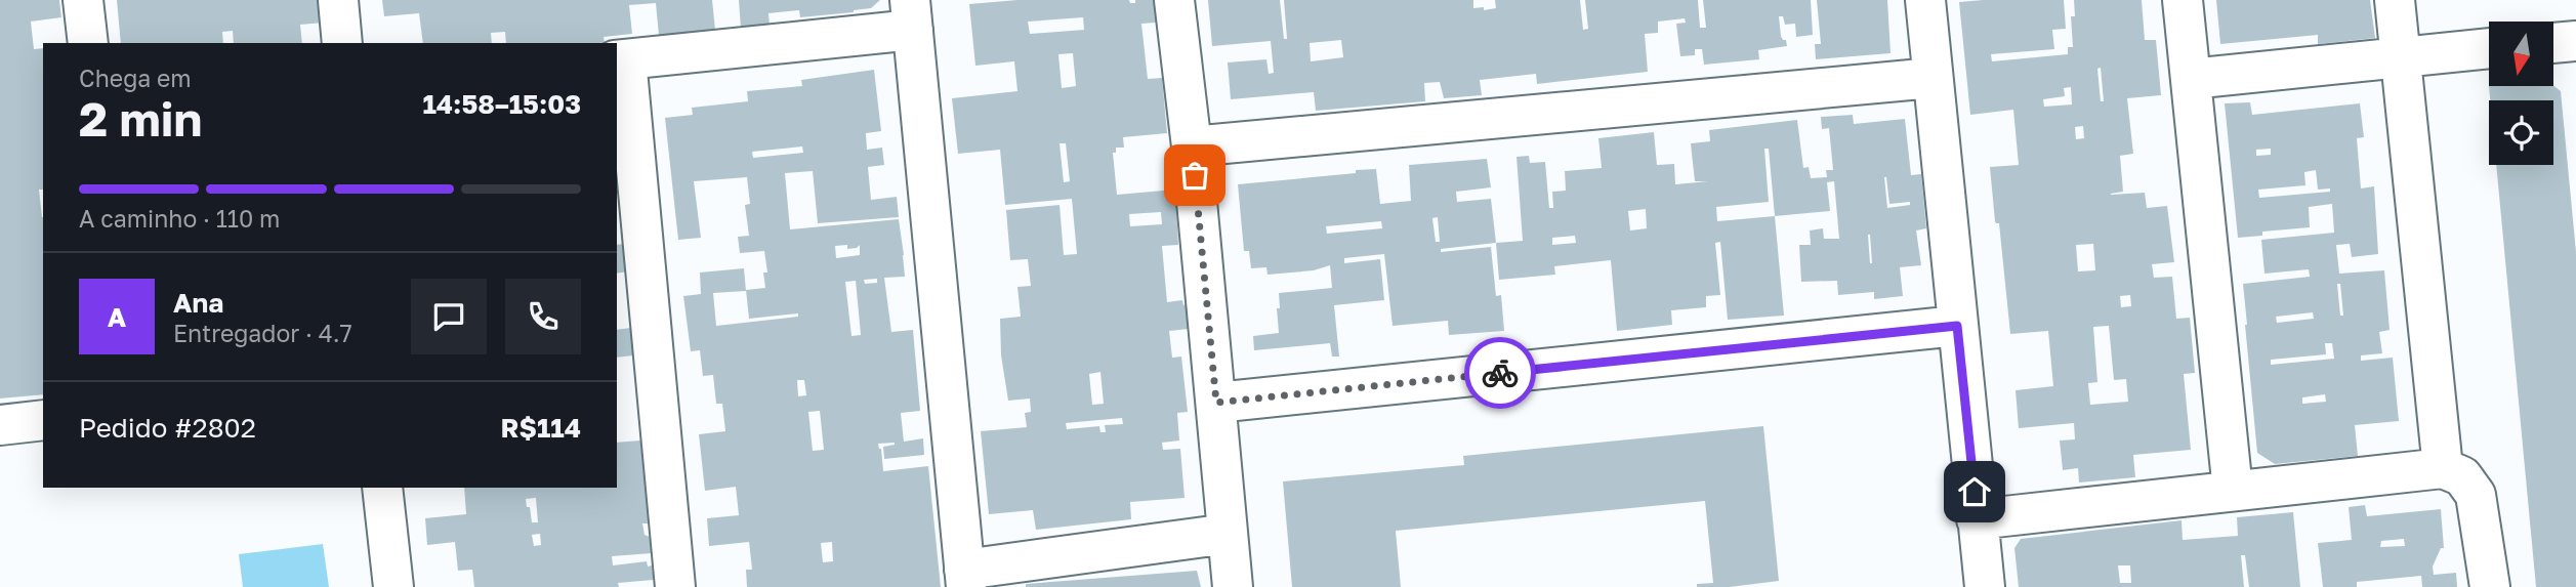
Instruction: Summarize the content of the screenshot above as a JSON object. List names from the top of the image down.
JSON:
{
  "north": "bottom",
  "page": {
    "heading": ["2 min", "Chega em", "14:58–15:03"],
    "panel": [
      "Ana",
      "Entregador · 4.7",
      "Pedido #2802",
      "R$114"
    ],
    "bar": "A caminho · 110 m",
    "round": "A"
  }
}
